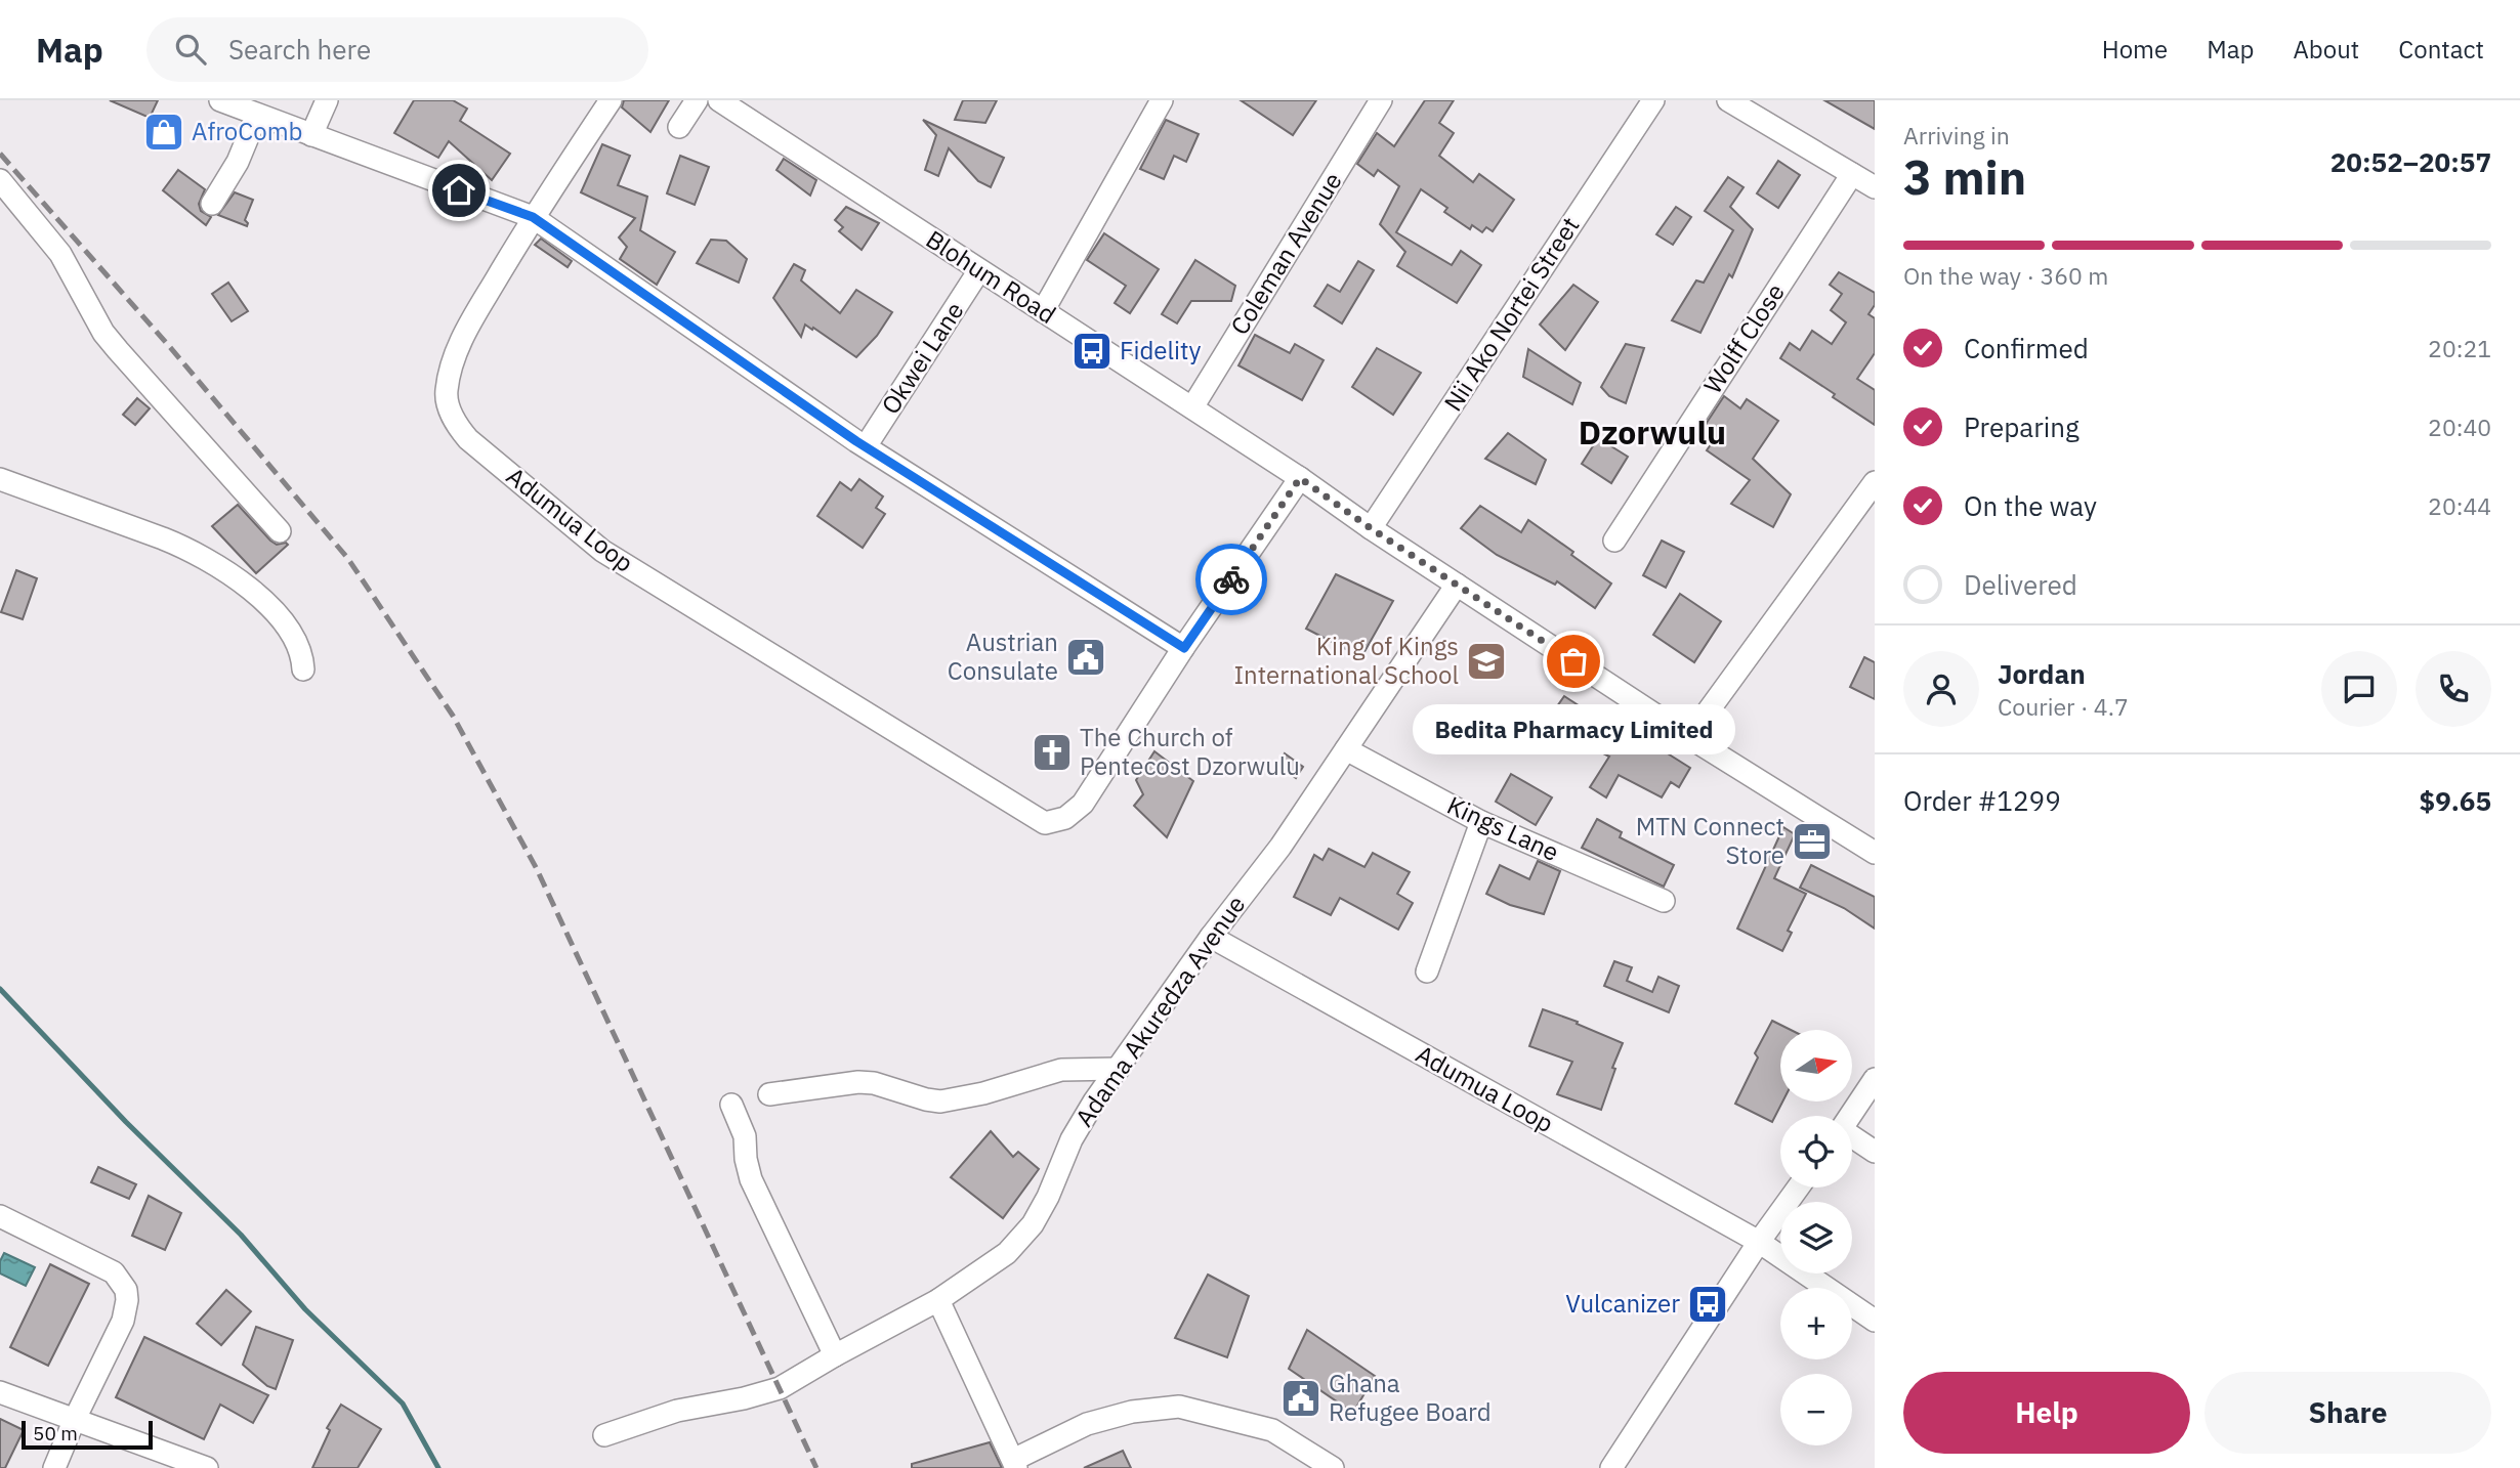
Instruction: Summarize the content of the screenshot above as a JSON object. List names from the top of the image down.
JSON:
{
  "streets": {
    "street": [
      "Coleman Avenue",
      "Blohum Road",
      "Nii Ako Nortei Street",
      "Wolff Close",
      "Okwei Lane",
      "Adumua Loop",
      "Kings Lane",
      "Adama Akuredza Avenue"
    ]
  },
  "crossings": [
    ["Coleman Avenue", "Blohum Road"],
    ["Blohum Road", "Nii Ako Nortei Street"],
    ["Blohum Road", "Okwei Lane"],
    ["Blohum Road", "Adama Akuredza Avenue"],
    ["Adumua Loop", "Adama Akuredza Avenue"],
    ["Kings Lane", "Adama Akuredza Avenue"]
  ],
  "districts": ["Dzorwulu"],
  "places": {
    "shop": ["AfroComb"],
    "bus stop": ["Fidelity", "Vulcanizer"],
    "public building": ["Austrian Consulate", "Ghana Refugee Board"],
    "school or university": ["King of Kings International School"],
    "other": ["Bedita Pharmacy Limited"],
    "church": ["The Church of Pentecost Dzorwulu"],
    "office": ["MTN Connect Store"]
  },
  "scale_bar": "50 m",
  "north": "right",
  "page": {
    "header": "Map",
    "search": "Search here",
    "nav": [
      "Home",
      "Map",
      "About",
      "Contact"
    ],
    "heading": ["3 min", "Arriving in", "20:52–20:57"],
    "panel": [
      "Jordan",
      "Courier · 4.7",
      "Order #1299",
      "$9.65"
    ],
    "bar": "On the way · 360 m",
    "list": [
      ["Confirmed", "20:21"],
      ["Preparing", "20:40"],
      ["On the way", "20:44"],
      "Delivered"
    ],
    "bubble": "Bedita Pharmacy Limited",
    "map_buttons": ["+", "−"],
    "buttons": ["Help", "Share"],
    "scale": "50 m"
  }
}
